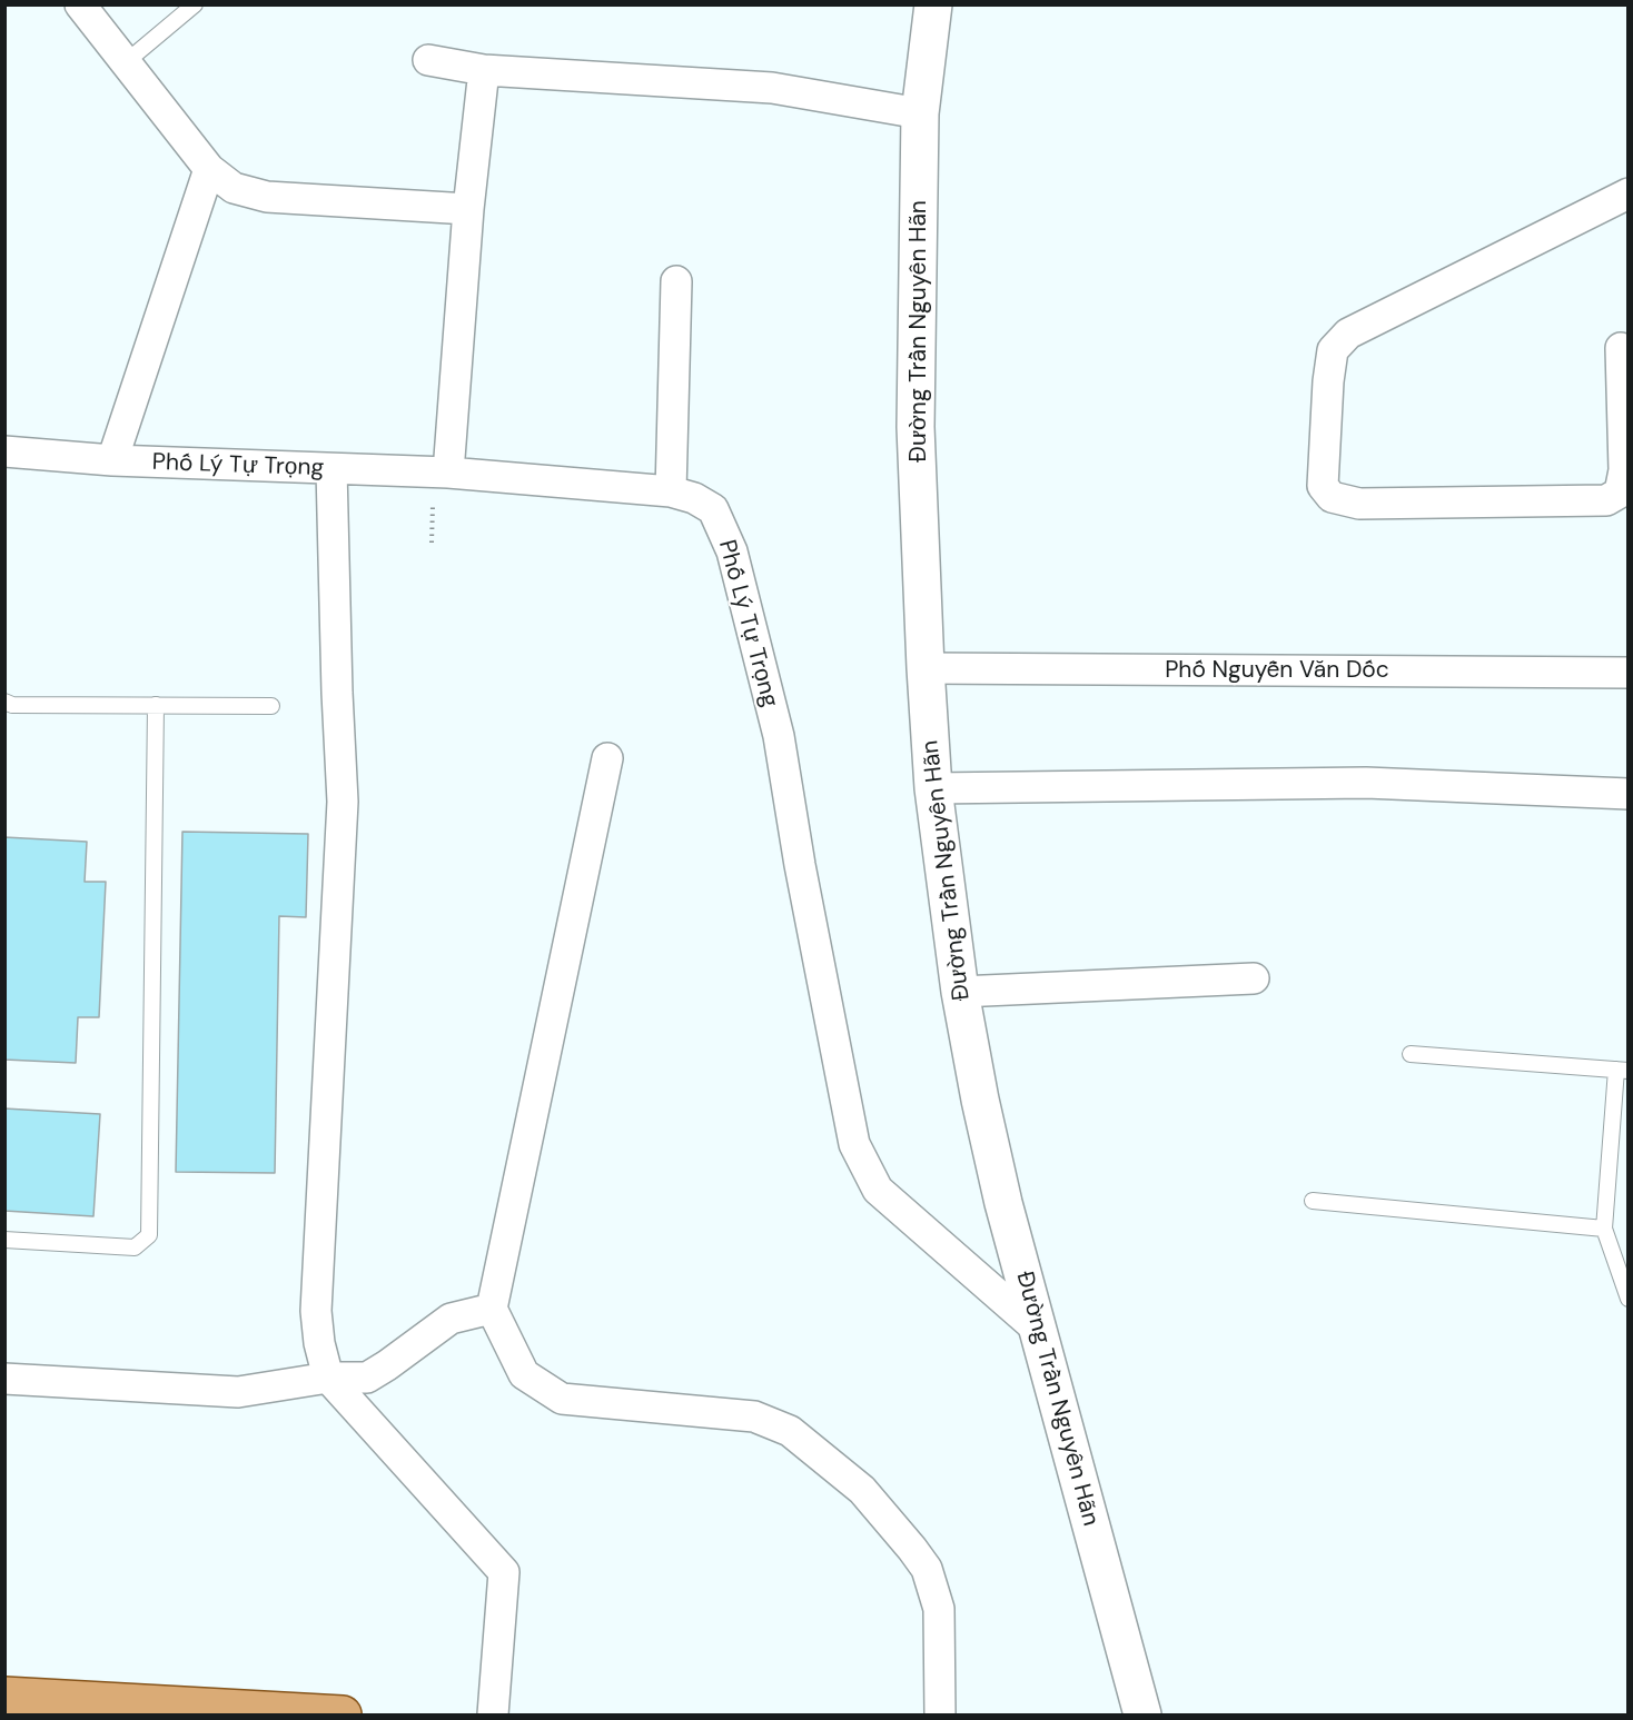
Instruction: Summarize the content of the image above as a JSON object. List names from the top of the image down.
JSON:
{
  "streets": {
    "street": ["Đường Trần Nguyên Hãn", "Phố Lý Tự Trọng", "Phố Nguyễn Văn Dốc"]
  },
  "crossings": [
    ["Đường Trần Nguyên Hãn", "Phố Lý Tự Trọng"],
    ["Đường Trần Nguyên Hãn", "Phố Nguyễn Văn Dốc"]
  ]
}
